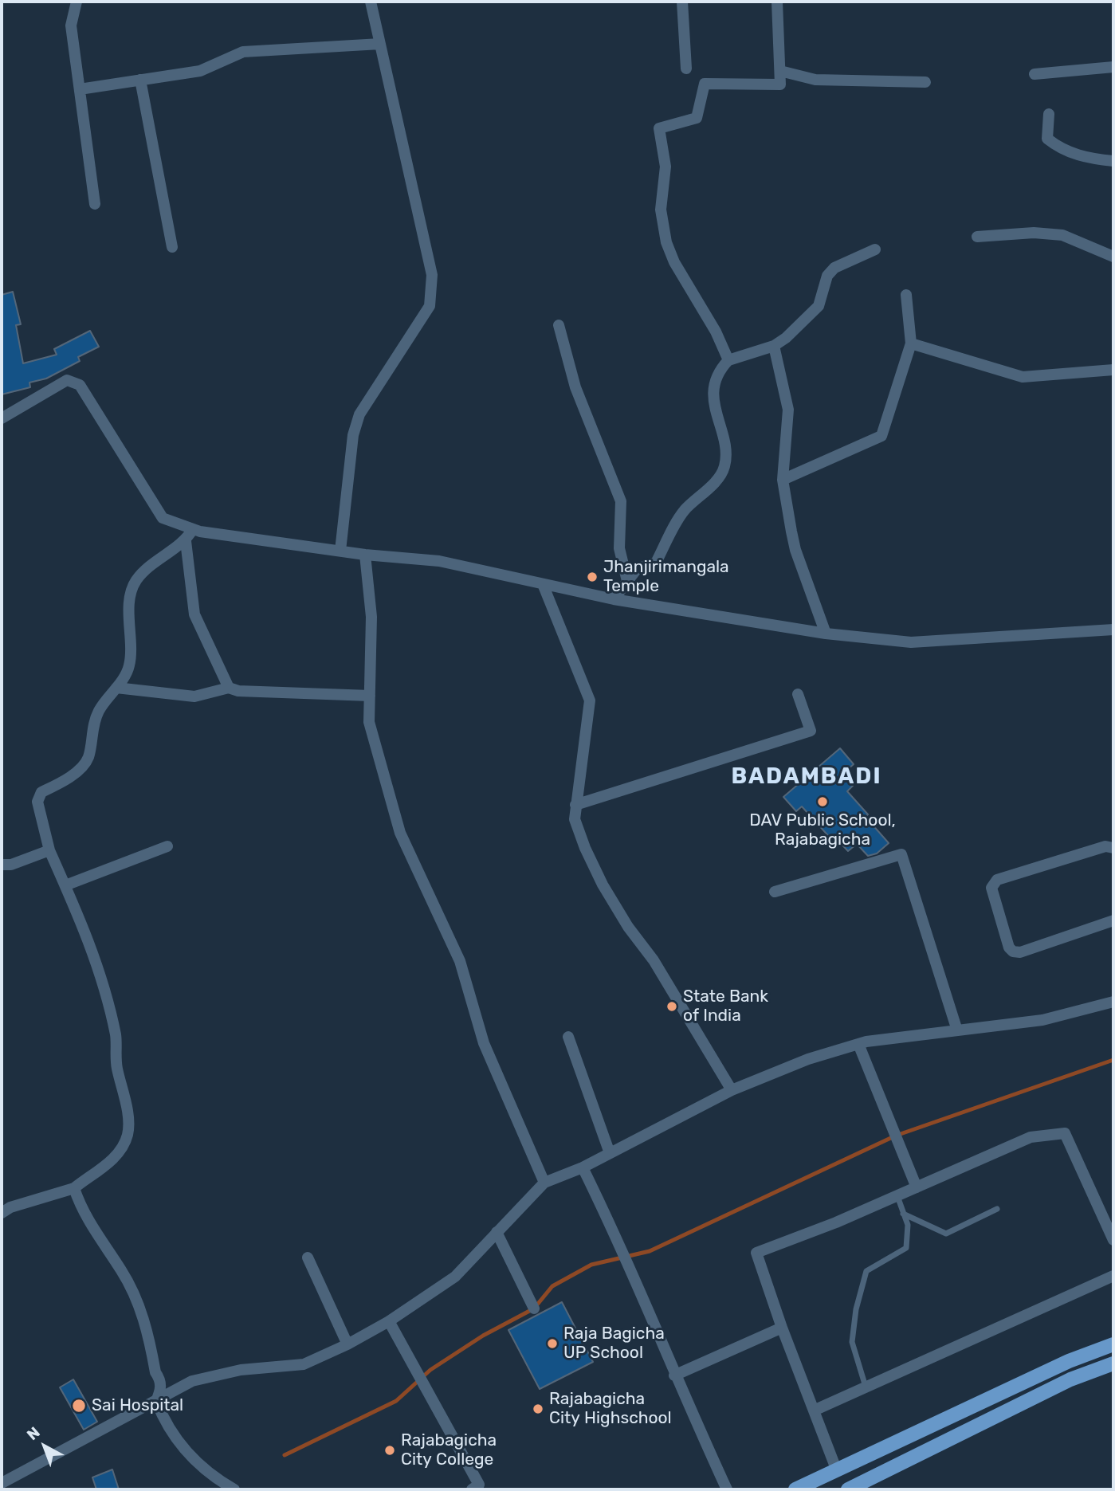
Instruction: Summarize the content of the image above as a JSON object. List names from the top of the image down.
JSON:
{
  "districts": ["BADAMBADI"],
  "places": [
    "Jhanjirimangala Temple",
    "DAV Public School, Rajabagicha",
    "State Bank of India",
    "Raja Bagicha UP School",
    "Sai Hospital",
    "Rajabagicha City Highschool",
    "Rajabagicha City College"
  ],
  "north": "top left"
}
